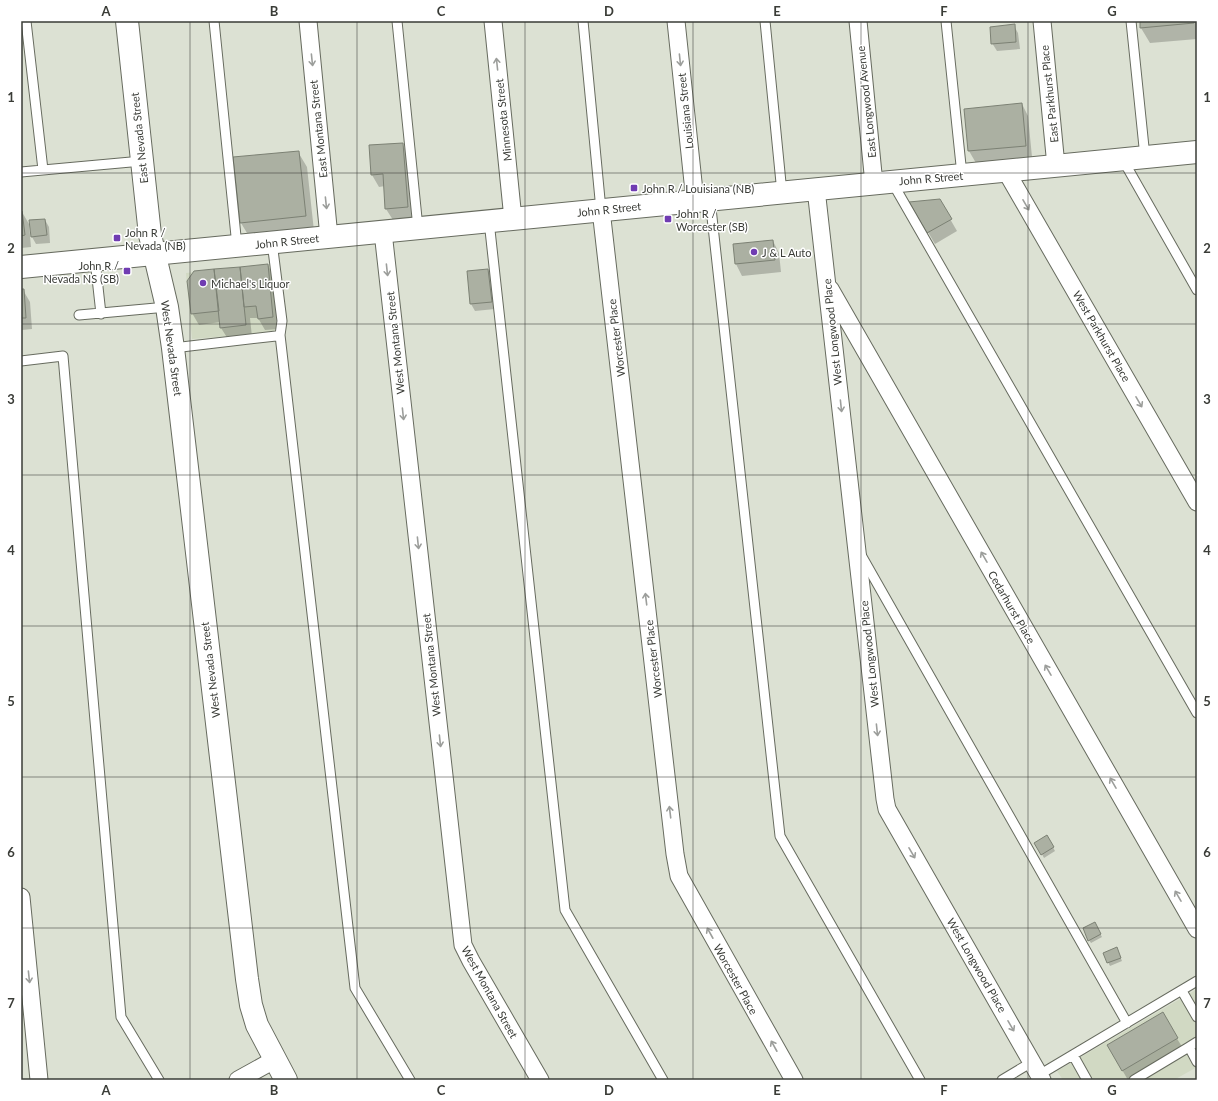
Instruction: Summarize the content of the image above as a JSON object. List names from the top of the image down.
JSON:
{
  "streets": {
    "main road": ["East Nevada Street", "John R Street", "West Nevada Street"],
    "street": [
      "East Parkhurst Place",
      "East Longwood Avenue",
      "Louisiana Street",
      "Minnesota Street",
      "East Montana Street",
      "West Longwood Place",
      "West Parkhurst Place",
      "Worcester Place",
      "West Montana Street",
      "Cedarhurst Place"
    ]
  },
  "crossings": [
    ["East Parkhurst Place", "John R Street"],
    ["East Longwood Avenue", "John R Street"],
    ["Louisiana Street", "John R Street"],
    ["Minnesota Street", "John R Street"],
    ["East Montana Street", "John R Street"],
    ["East Nevada Street", "John R Street"],
    ["East Nevada Street", "West Nevada Street"],
    ["John R Street", "West Longwood Place"],
    ["John R Street", "West Parkhurst Place"],
    ["John R Street", "Worcester Place"],
    ["John R Street", "West Montana Street"],
    ["John R Street", "West Nevada Street"],
    ["West Longwood Place", "Cedarhurst Place"]
  ],
  "one_way": [
    "Louisiana Street",
    "Minnesota Street",
    "East Montana Street",
    "West Longwood Place",
    "West Parkhurst Place",
    "Worcester Place",
    "West Montana Street",
    "Cedarhurst Place"
  ],
  "places": {
    "transit": [
      "John R / Louisiana (NB)",
      "John R / Worcester (SB)",
      "John R / Nevada (NB)",
      "John R / Nevada NS (SB)"
    ],
    "other": ["J & L Auto", "Michael's Liquor"]
  },
  "grid": {
    "columns": [
      "A",
      "B",
      "C",
      "D",
      "E",
      "F",
      "G"
    ],
    "rows": [
      "1",
      "2",
      "3",
      "4",
      "5",
      "6",
      "7"
    ]
  }
}
